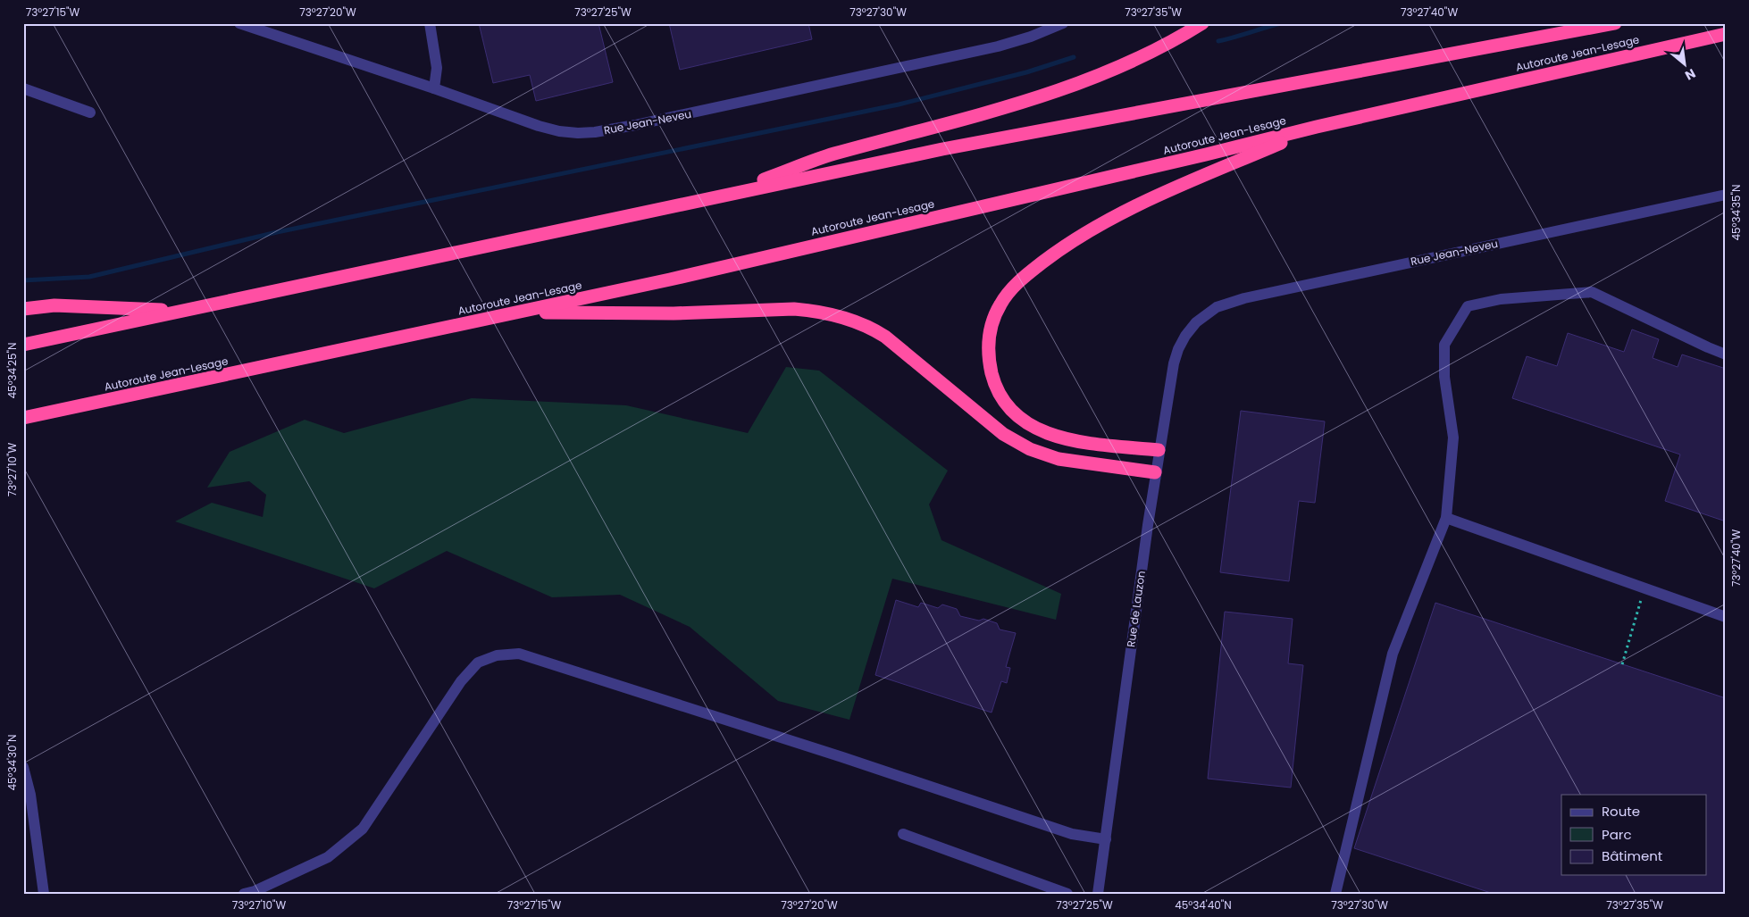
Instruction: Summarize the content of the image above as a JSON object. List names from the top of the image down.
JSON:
{
  "streets": {
    "highway": ["Autoroute Jean-Lesage"],
    "street": ["Rue Jean-Neveu", "Rue de Lauzon"]
  },
  "crossings": [
    ["Rue Jean-Neveu", "Rue de Lauzon"]
  ],
  "legend": ["Route", "Parc", "Bâtiment"],
  "north": "bottom right",
  "coordinates": [
    "73°27'15\"W",
    "73°27'20\"W",
    "73°27'25\"W",
    "73°27'30\"W",
    "73°27'35\"W",
    "73°27'40\"W",
    "45°34'35\"N",
    "45°34'25\"N",
    "73°27'10\"W",
    "45°34'30\"N",
    "45°34'40\"N"
  ]
}
